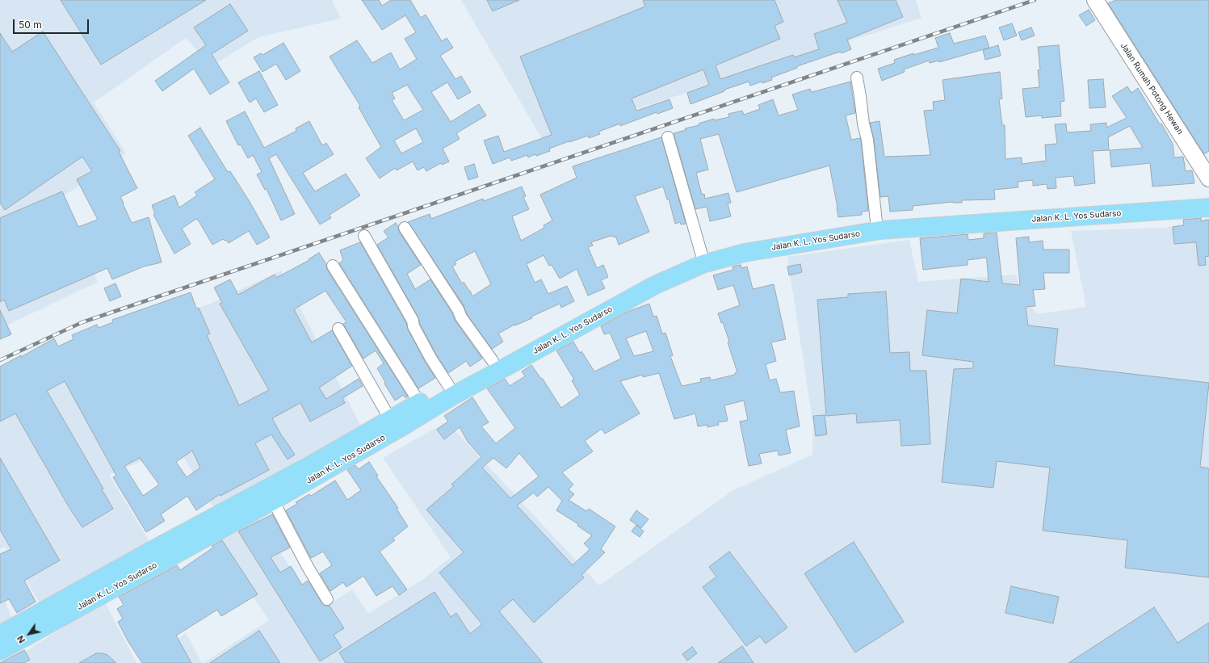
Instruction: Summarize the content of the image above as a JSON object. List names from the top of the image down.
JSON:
{
  "streets": {
    "highway": ["Jalan K. L. Yos Sudarso"],
    "street": ["Jalan Rumah Potong Hewan"]
  },
  "scale_bar": "50 m",
  "north": "bottom left"
}
